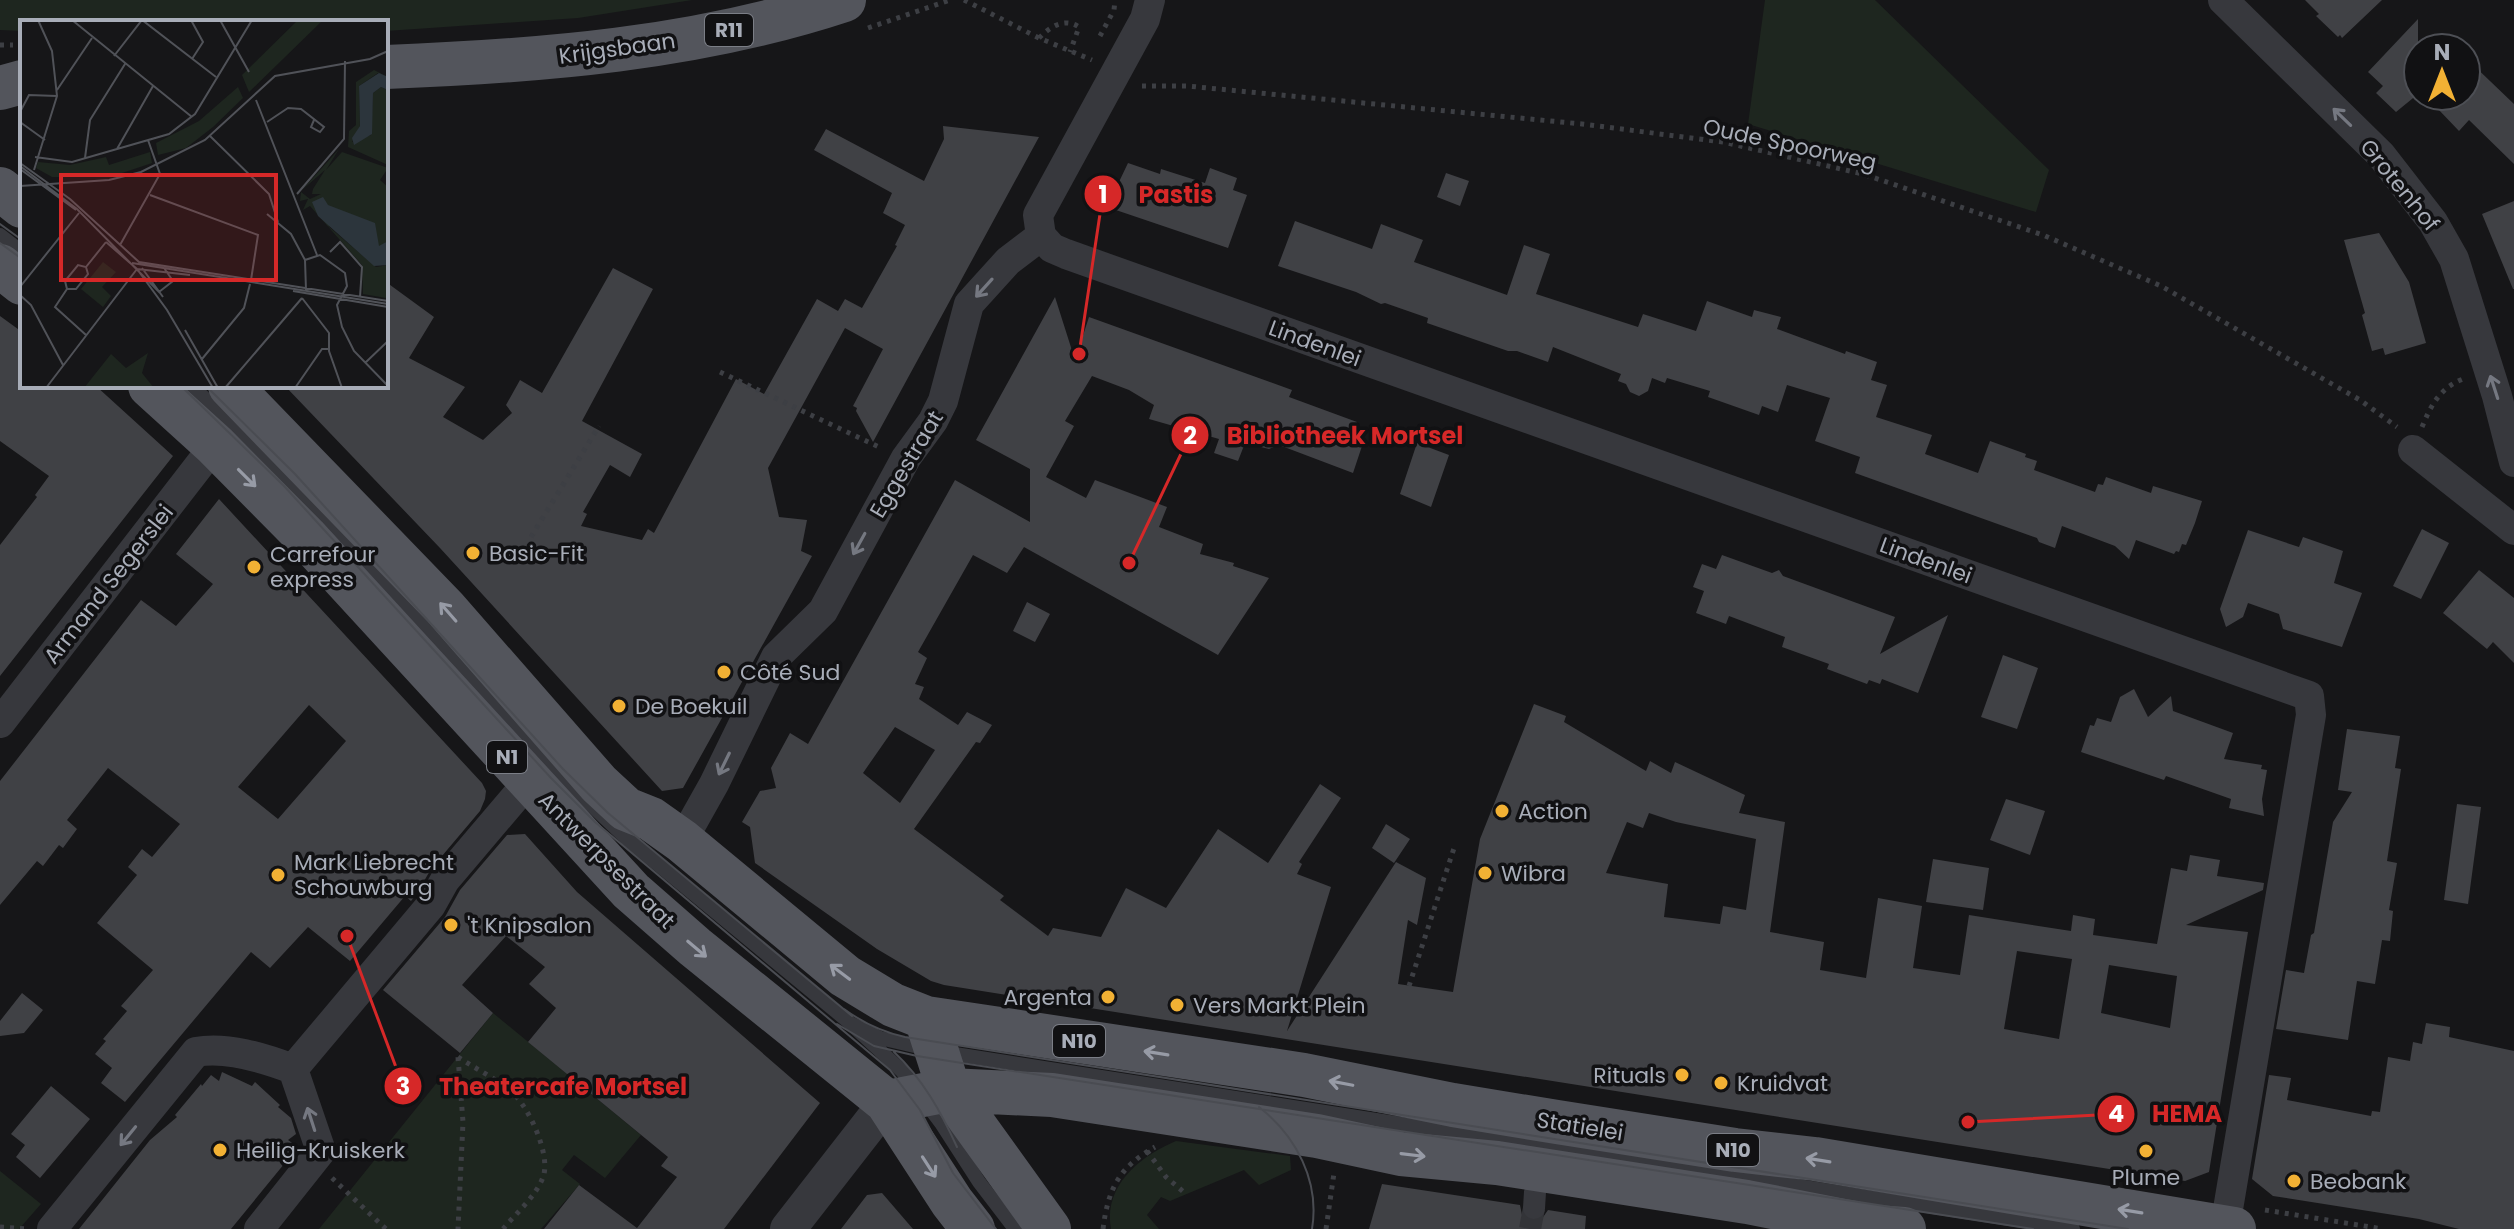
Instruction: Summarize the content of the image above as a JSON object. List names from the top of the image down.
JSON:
{
  "streets": {
    "main road": [
      "R11",
      "Krijgsbaan",
      "N1",
      "Antwerpsestraat",
      "N10",
      "Statielei"
    ],
    "street": [
      "Grotenhof",
      "Lindenlei",
      "Eggestraat",
      "Armand Segerslei"
    ],
    "path": ["Oude Spoorweg"]
  },
  "crossings": [
    ["Lindenlei", "Eggestraat"],
    ["Lindenlei", "Statielei"],
    ["Eggestraat", "N1"],
    ["Armand Segerslei", "Antwerpsestraat"],
    ["N1", "Antwerpsestraat"],
    ["N1", "N10"],
    ["N1", "Statielei"],
    ["Antwerpsestraat", "N10"],
    ["Antwerpsestraat", "Statielei"],
    ["N10", "Statielei"]
  ],
  "one_way": ["Grotenhof", "Eggestraat"],
  "places": [
    "Pastis",
    "Basic-Fit",
    "Bibliotheek Mortsel",
    "Carrefour express",
    "Côté Sud",
    "De Boekuil",
    "Action",
    "Wibra",
    "Mark Liebrecht Schouwburg",
    "'t Knipsalon",
    "Theatercafe Mortsel",
    "Argenta",
    "Vers Markt Plein",
    "Rituals",
    "Kruidvat",
    "HEMA",
    "Heilig-Kruiskerk",
    "Plume",
    "Beobank"
  ],
  "north": "top"
}
